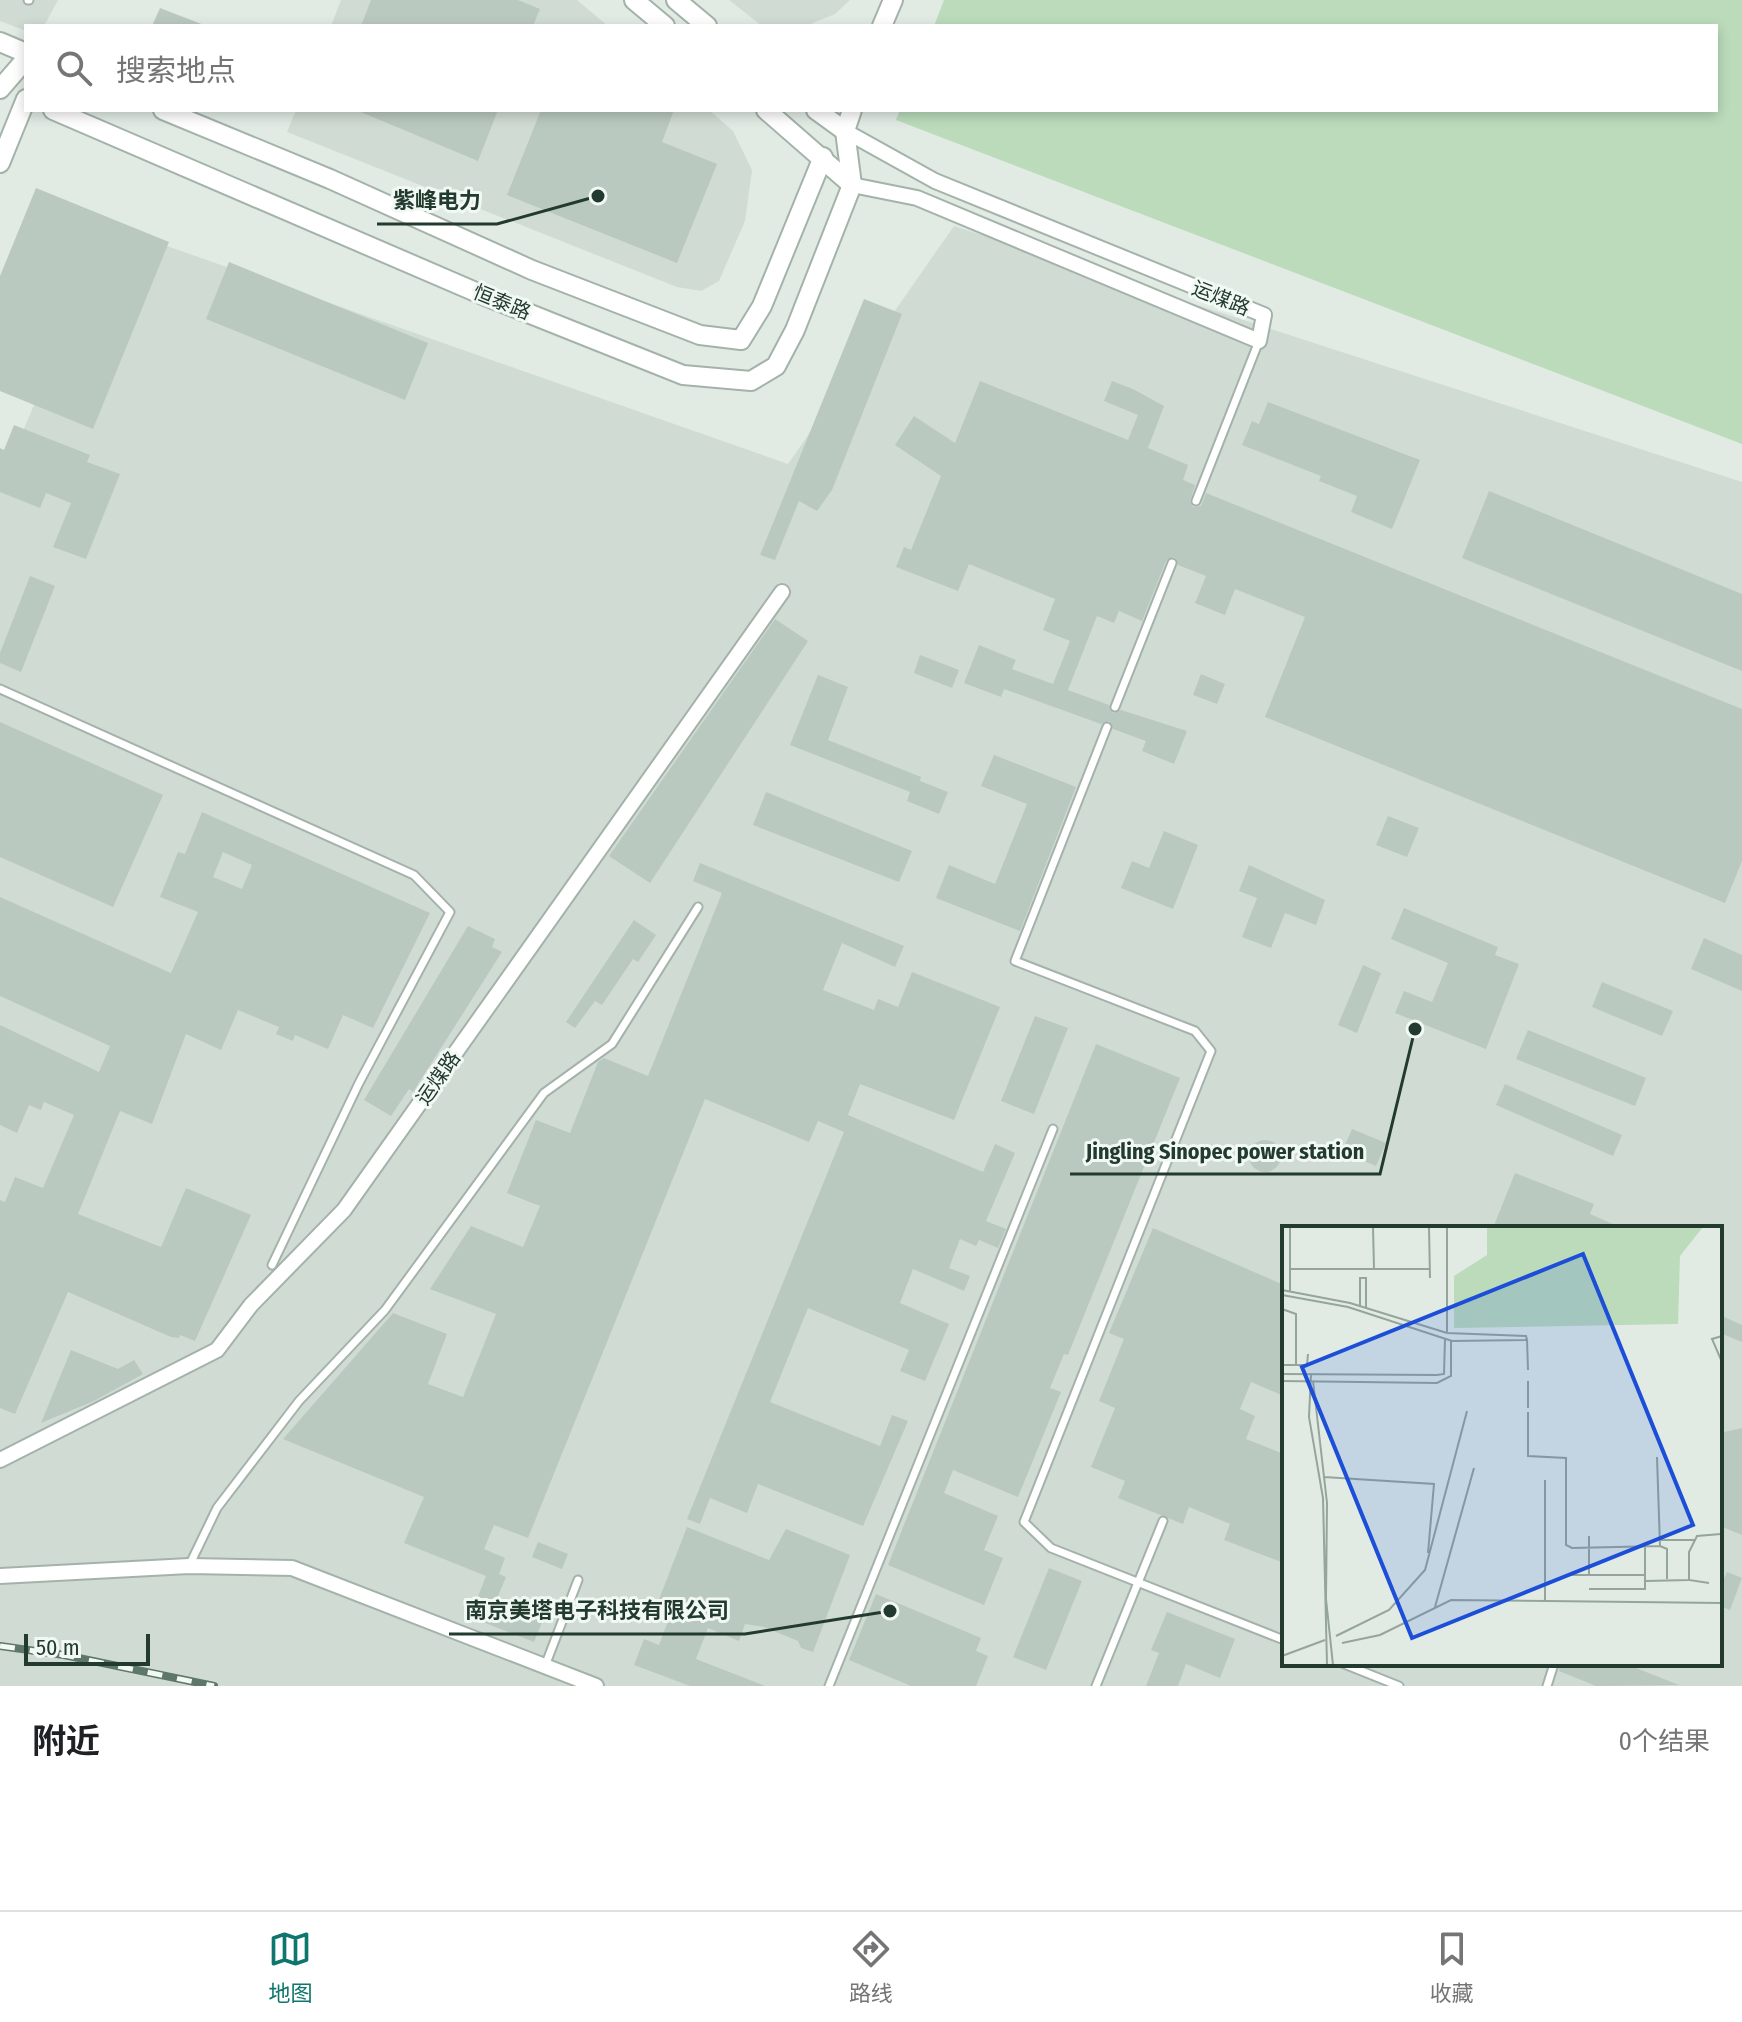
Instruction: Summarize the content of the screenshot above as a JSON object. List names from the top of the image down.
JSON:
{
  "streets": {
    "street": ["运煤路", "恒泰路"]
  },
  "crossings": [
    ["运煤路", "恒泰路"]
  ],
  "places": ["紫峰电力", "Jingling Sinopec power station", "南京美塔电子科技有限公司"],
  "scale_bar": "50 m",
  "page": {
    "search": "搜索地点",
    "scale": "50 m",
    "heading": ["附近", "0个结果"],
    "nav": ["地图", "路线", "收藏"]
  }
}
